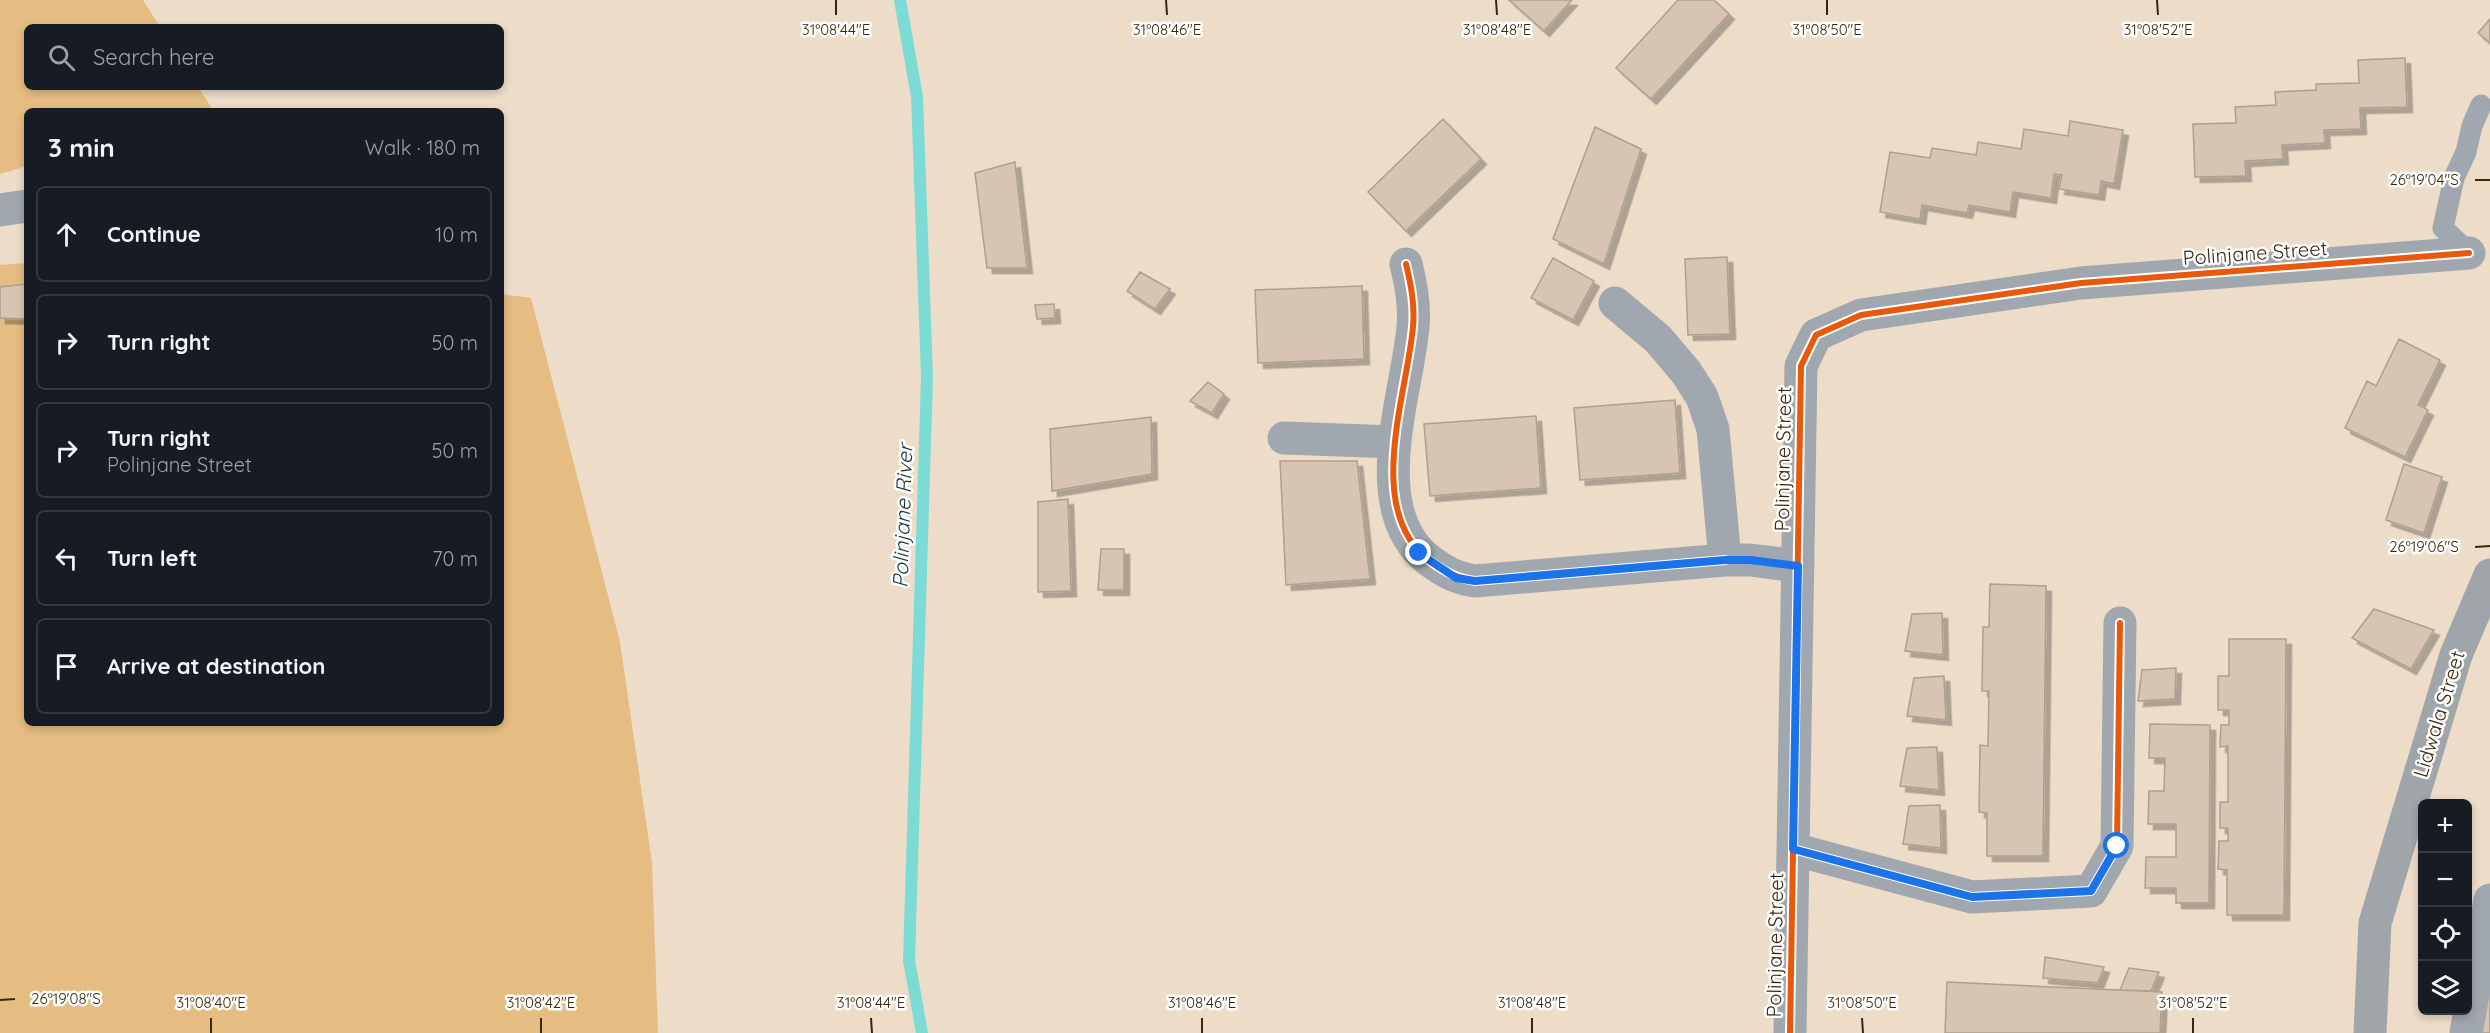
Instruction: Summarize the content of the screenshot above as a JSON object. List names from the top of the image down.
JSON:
{
  "streets": {
    "street": ["Polinjane Street", "Lidwala Street"]
  },
  "water": ["Polinjane River"],
  "page": {
    "search": "Search here",
    "heading": ["3 min", "Walk · 180 m"],
    "list": [
      ["Continue", "10 m"],
      ["Turn right", "50 m"],
      ["Turn right", "Polinjane Street", "50 m"],
      ["Turn left", "70 m"],
      "Arrive at destination"
    ],
    "map_buttons": ["+", "−"]
  },
  "coordinates": [
    "31°08'44\"E",
    "31°08'46\"E",
    "31°08'48\"E",
    "31°08'50\"E",
    "31°08'52\"E",
    "26°19'04\"S",
    "26°19'06\"S",
    "26°19'08\"S",
    "31°08'40\"E",
    "31°08'42\"E"
  ]
}
